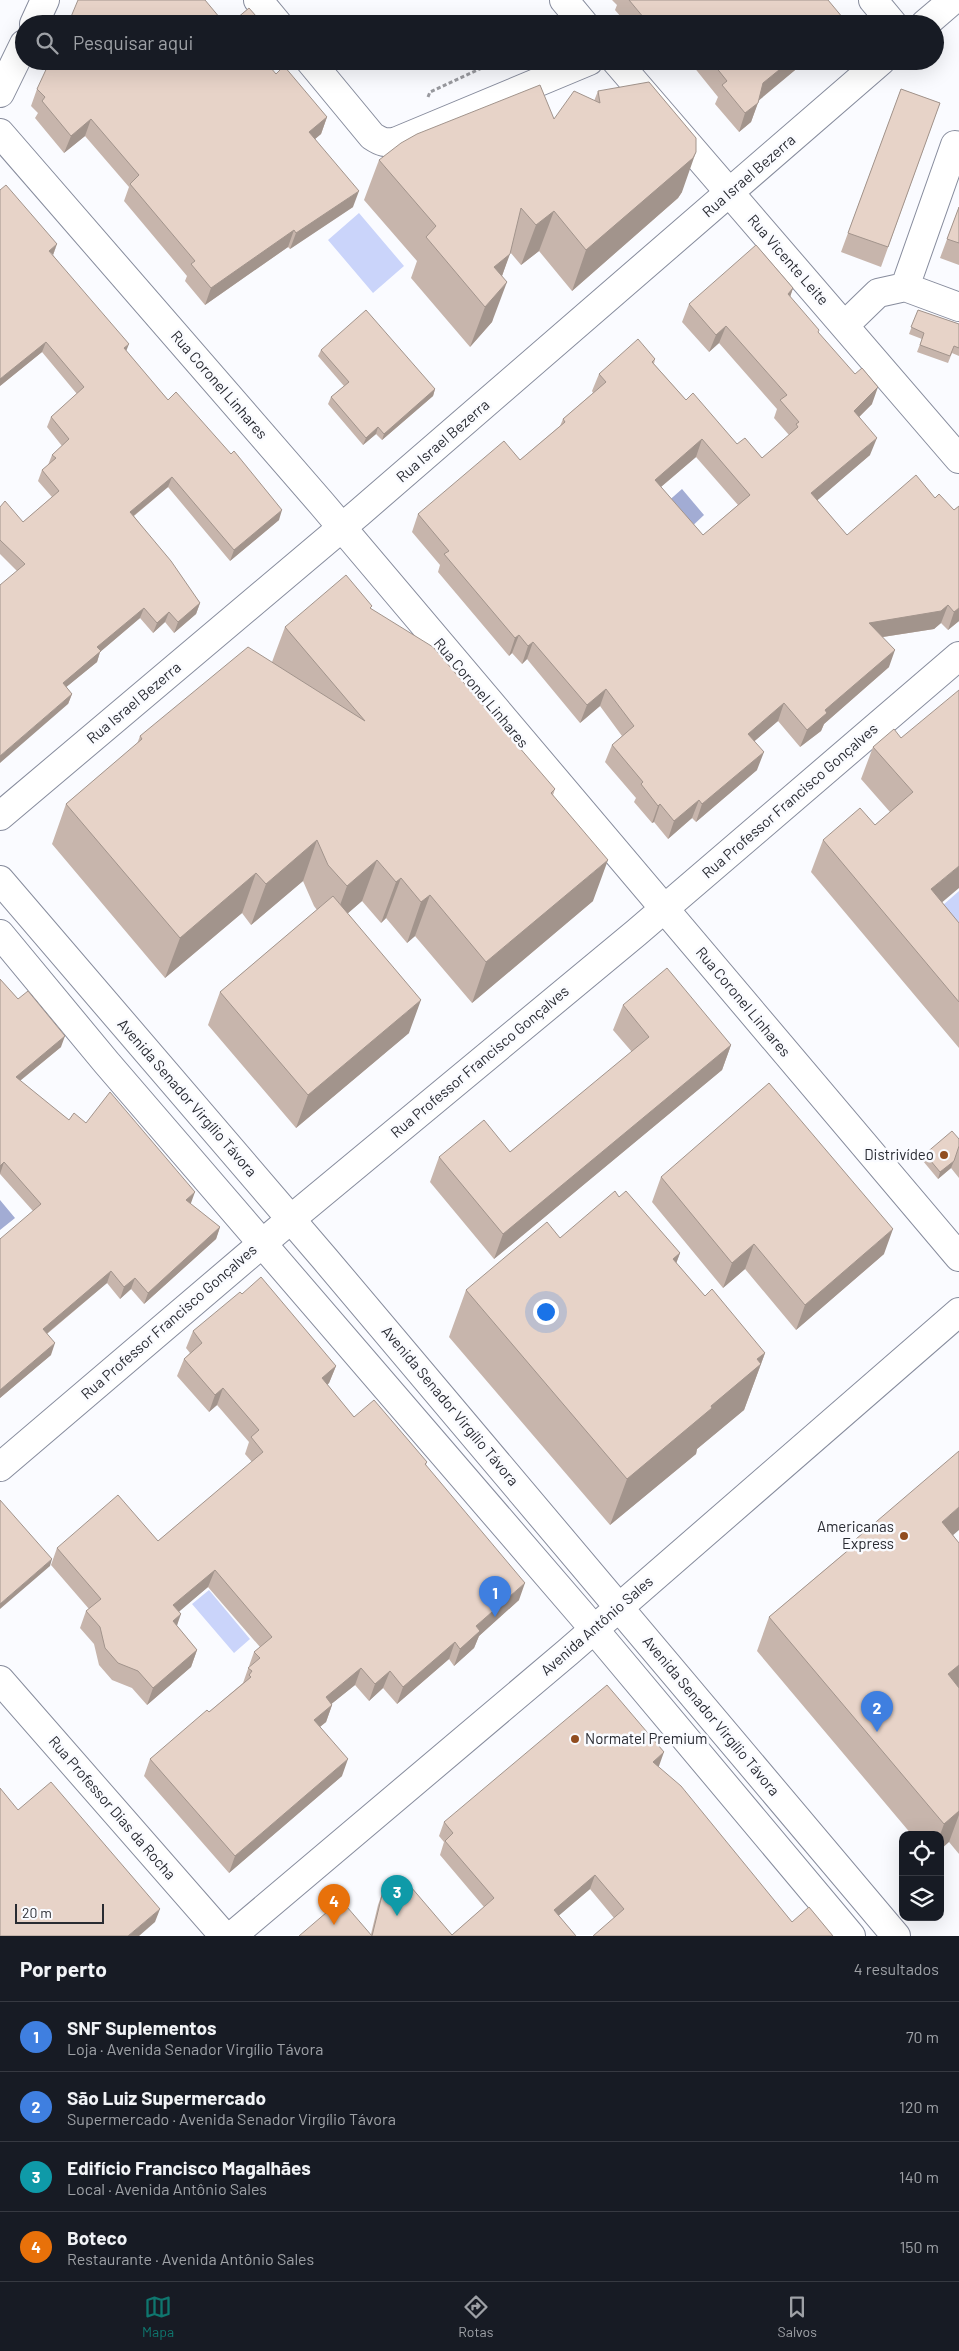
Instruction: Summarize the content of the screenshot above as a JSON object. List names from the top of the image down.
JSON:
{
  "streets": {
    "street": [
      "Rua Israel Bezerra",
      "Rua Vicente Leite",
      "Rua Coronel Linhares",
      "Rua Professor Francisco Gonçalves",
      "Avenida Senador Virgílio Távora",
      "Avenida Antônio Sales",
      "Rua Professor Dias da Rocha"
    ]
  },
  "crossings": [
    ["Rua Israel Bezerra", "Rua Vicente Leite"],
    ["Rua Israel Bezerra", "Rua Coronel Linhares"],
    ["Rua Coronel Linhares", "Rua Professor Francisco Gonçalves"],
    ["Rua Professor Francisco Gonçalves", "Avenida Senador Virgílio Távora"],
    ["Avenida Senador Virgílio Távora", "Avenida Antônio Sales"]
  ],
  "places": ["Distrivídeo", "Americanas Express", "Normatel Premium"],
  "scale_bar": "20 m",
  "page": {
    "search": "Pesquisar aqui",
    "pins": [
      "1",
      "2",
      "3",
      "4"
    ],
    "scale": "20 m",
    "heading": ["Por perto", "4 resultados"],
    "list": [
      {
        "mark": "1",
        "name": "SNF Suplementos",
        "note": "Loja · Avenida Senador Virgílio Távora",
        "value": "70 m"
      },
      {
        "mark": "2",
        "name": "São Luiz Supermercado",
        "note": "Supermercado · Avenida Senador Virgílio Távora",
        "value": "120 m"
      },
      {
        "mark": "3",
        "name": "Edifício Francisco Magalhães",
        "note": "Local · Avenida Antônio Sales",
        "value": "140 m"
      },
      {
        "mark": "4",
        "name": "Boteco",
        "note": "Restaurante · Avenida Antônio Sales",
        "value": "150 m"
      }
    ],
    "nav": ["Mapa", "Rotas", "Salvos"]
  }
}
